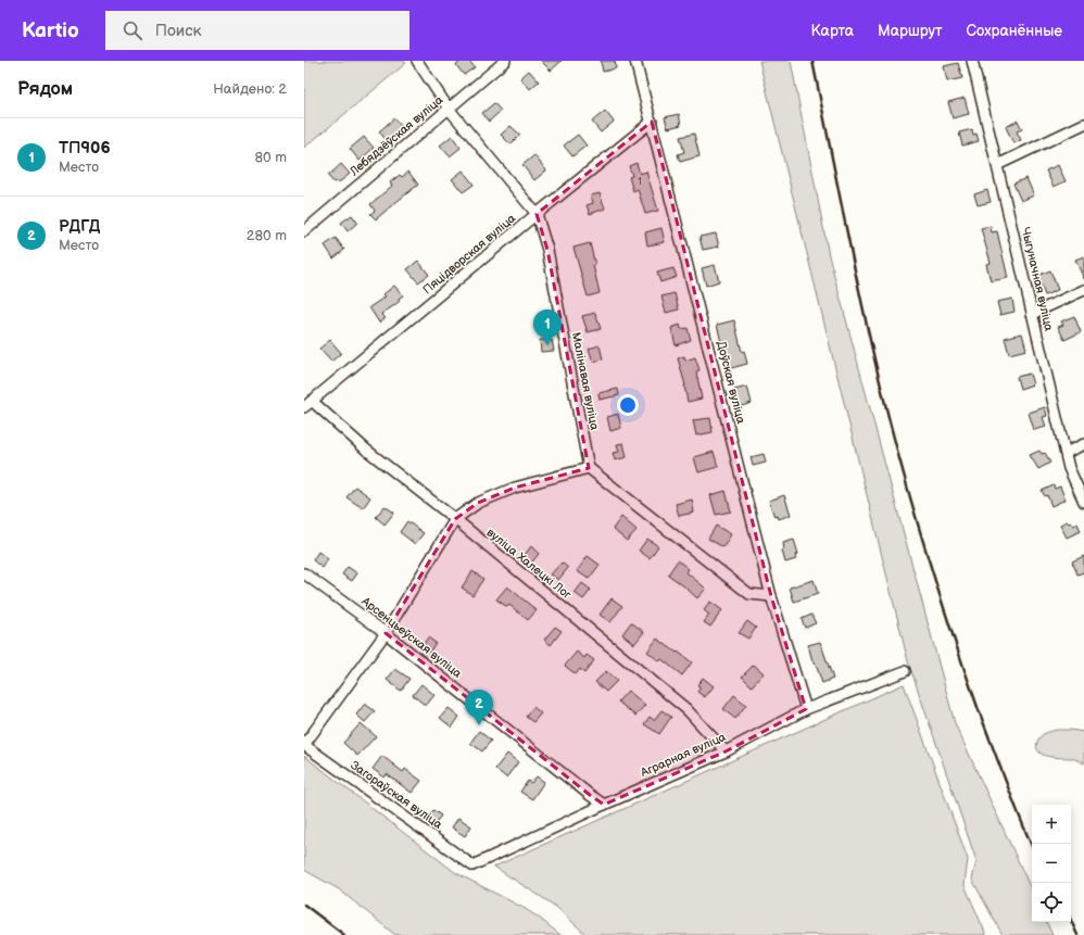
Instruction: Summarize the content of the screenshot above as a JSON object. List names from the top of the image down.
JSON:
{
  "streets": {
    "street": [
      "Лебядзёўская вуліца",
      "Пяцідворская вуліца",
      "Чыгуначная вуліца",
      "Малінавая вуліца",
      "Доўская вуліца",
      "вуліца Халецкі Лог",
      "Арсенцьеўская вуліца",
      "Аграрная вуліца",
      "Загораўская вуліца"
    ]
  },
  "crossings": [
    ["Лебядзёўская вуліца", "Малінавая вуліца"],
    ["Пяцідворская вуліца", "Малінавая вуліца"],
    ["Пяцідворская вуліца", "Доўская вуліца"],
    ["Пяцідворская вуліца", "вуліца Халецкі Лог"],
    ["Доўская вуліца", "Аграрная вуліца"],
    ["вуліца Халецкі Лог", "Аграрная вуліца"],
    ["Арсенцьеўская вуліца", "Аграрная вуліца"],
    ["Аграрная вуліца", "Загораўская вуліца"]
  ],
  "house_numbers": ["1"],
  "page": {
    "header": "Kartio",
    "search": "Поиск",
    "nav": ["Карта", "Маршрут", "Сохранённые"],
    "heading": ["Рядом", "Найдено: 2"],
    "list": [
      {
        "mark": "1",
        "name": "ТП906",
        "note": "Место",
        "value": "80 m"
      },
      {
        "mark": "2",
        "name": "РДГД",
        "note": "Место",
        "value": "280 m"
      }
    ],
    "pins": ["1", "2"],
    "map_buttons": ["+", "−"]
  }
}
